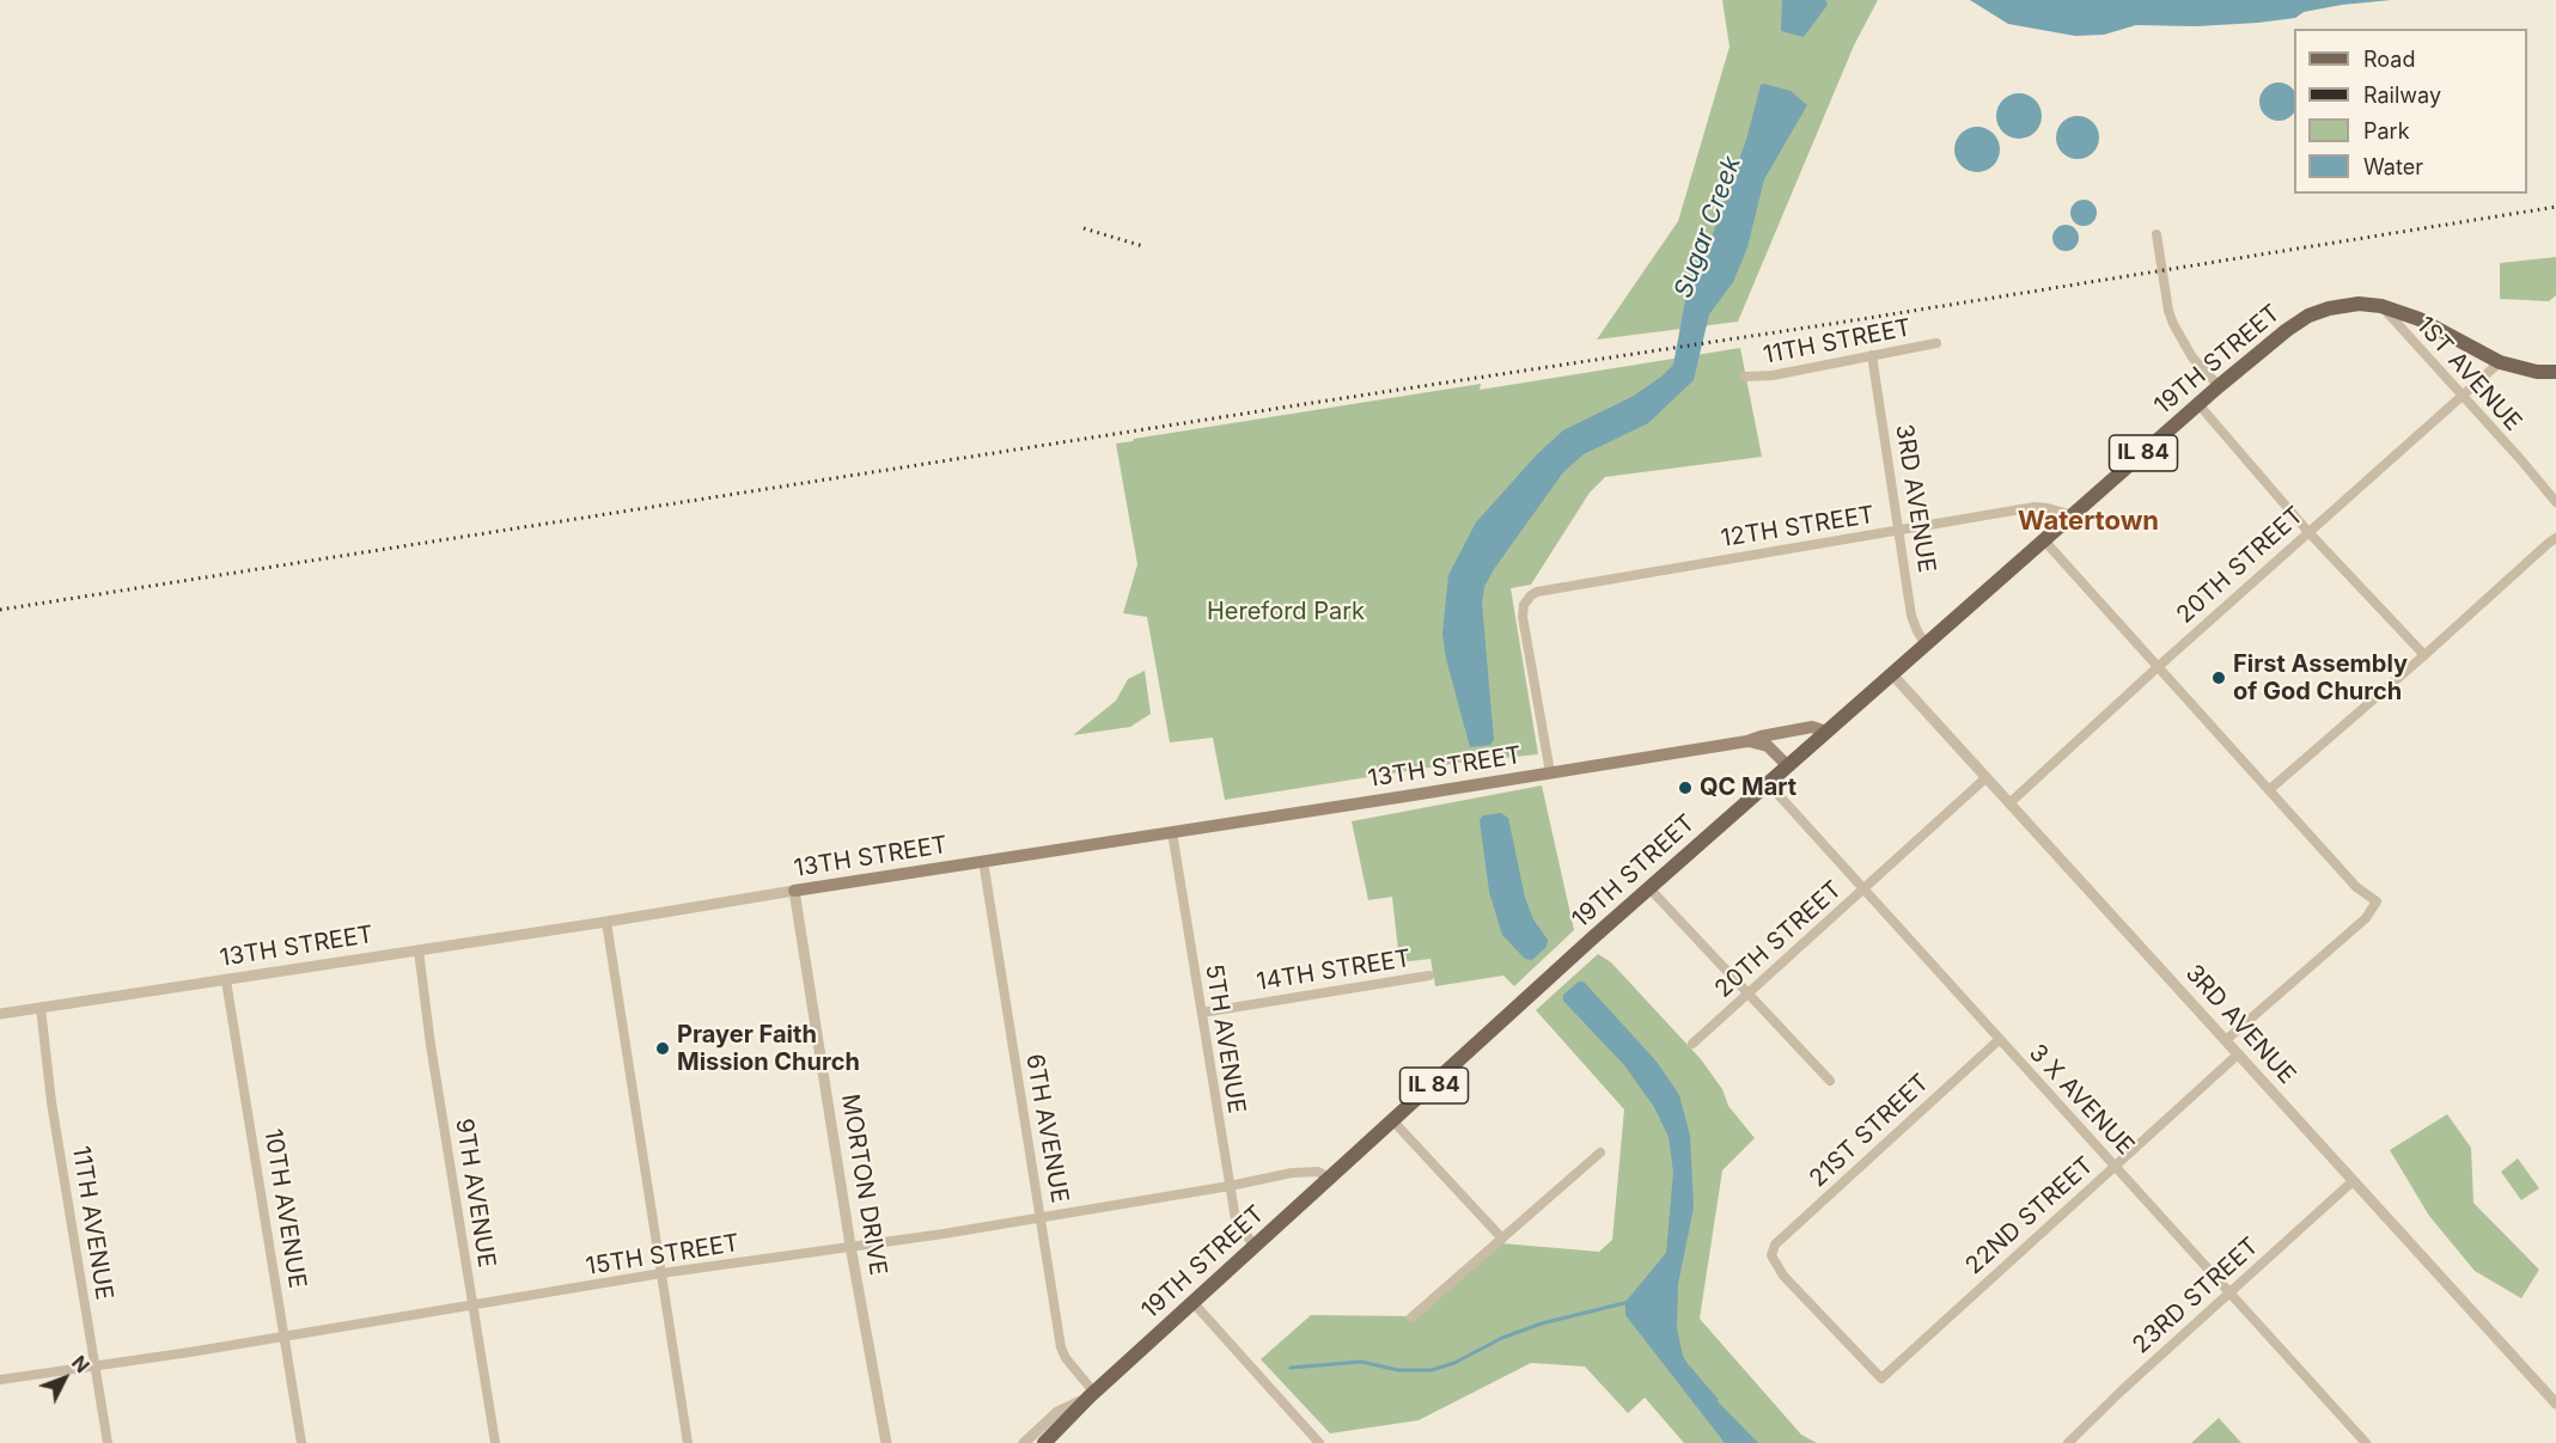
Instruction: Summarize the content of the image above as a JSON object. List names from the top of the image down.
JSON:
{
  "streets": {
    "main road": ["19TH STREET", "IL 84", "13TH STREET"],
    "street": [
      "11TH STREET",
      "1ST AVENUE",
      "3RD AVENUE",
      "12TH STREET",
      "20TH STREET",
      "14TH STREET",
      "5TH AVENUE",
      "3 X AVENUE",
      "6TH AVENUE",
      "21ST STREET",
      "MORTON DRIVE",
      "9TH AVENUE",
      "10TH AVENUE",
      "22ND STREET",
      "11TH AVENUE",
      "15TH STREET",
      "23RD STREET"
    ]
  },
  "crossings": [
    ["11TH STREET", "3RD AVENUE"],
    ["19TH STREET", "1ST AVENUE"],
    ["19TH STREET", "IL 84"],
    ["19TH STREET", "3RD AVENUE"],
    ["19TH STREET", "12TH STREET"],
    ["19TH STREET", "20TH STREET"],
    ["19TH STREET", "13TH STREET"],
    ["19TH STREET", "5TH AVENUE"],
    ["19TH STREET", "3 X AVENUE"],
    ["19TH STREET", "6TH AVENUE"],
    ["19TH STREET", "15TH STREET"],
    ["1ST AVENUE", "20TH STREET"],
    ["IL 84", "20TH STREET"],
    ["3RD AVENUE", "12TH STREET"],
    ["3RD AVENUE", "20TH STREET"],
    ["3RD AVENUE", "22ND STREET"],
    ["3RD AVENUE", "23RD STREET"],
    ["12TH STREET", "13TH STREET"],
    ["20TH STREET", "3 X AVENUE"],
    ["13TH STREET", "5TH AVENUE"],
    ["13TH STREET", "6TH AVENUE"],
    ["13TH STREET", "MORTON DRIVE"],
    ["13TH STREET", "9TH AVENUE"],
    ["13TH STREET", "10TH AVENUE"],
    ["13TH STREET", "11TH AVENUE"],
    ["14TH STREET", "5TH AVENUE"],
    ["5TH AVENUE", "15TH STREET"],
    ["3 X AVENUE", "21ST STREET"],
    ["3 X AVENUE", "22ND STREET"],
    ["3 X AVENUE", "23RD STREET"],
    ["6TH AVENUE", "15TH STREET"],
    ["21ST STREET", "22ND STREET"],
    ["MORTON DRIVE", "15TH STREET"],
    ["9TH AVENUE", "15TH STREET"],
    ["10TH AVENUE", "15TH STREET"],
    ["11TH AVENUE", "15TH STREET"]
  ],
  "districts": ["Watertown"],
  "water": ["Sugar Creek"],
  "parks": ["Hereford Park"],
  "places": ["First Assembly of God Church", "QC Mart", "Prayer Faith Mission Church"],
  "legend": [
    "Road",
    "Railway",
    "Park",
    "Water"
  ],
  "north": "top right"
}
